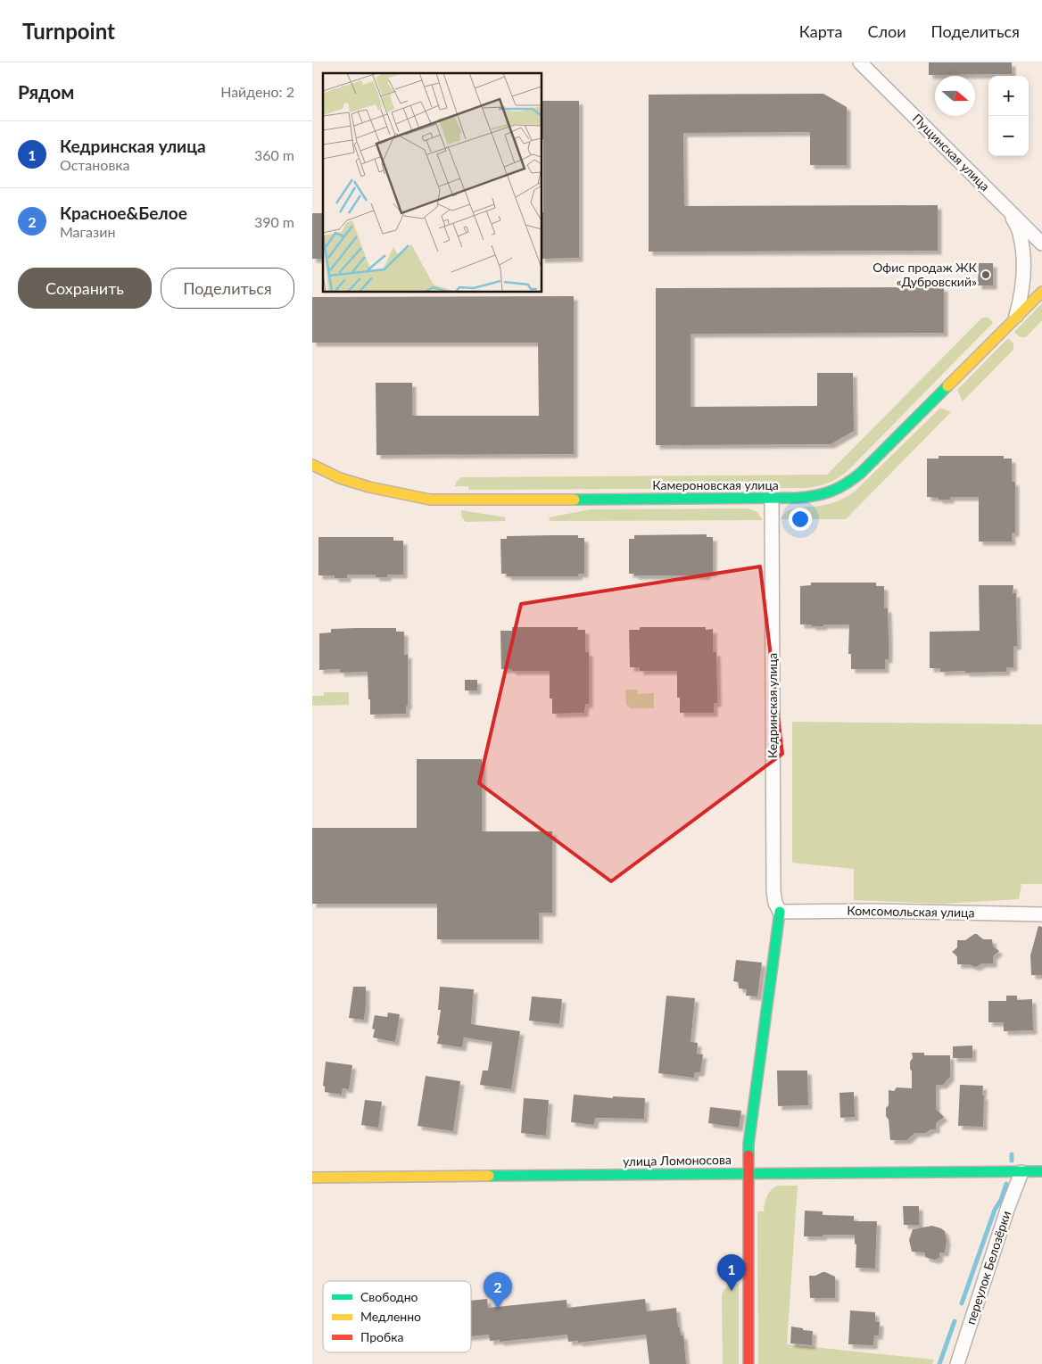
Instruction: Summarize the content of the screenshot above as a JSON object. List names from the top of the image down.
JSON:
{
  "streets": {
    "street": [
      "Пущинская улица",
      "Камероновская улица",
      "Кедринская улица",
      "Комсомольская улица",
      "улица Ломоносова",
      "переулок Белозёрки"
    ]
  },
  "crossings": [
    ["Камероновская улица", "Кедринская улица"],
    ["Кедринская улица", "Комсомольская улица"],
    ["улица Ломоносова", "переулок Белозёрки"]
  ],
  "places": ["Офис продаж ЖК «Дубровский»"],
  "legend": ["Свободно", "Медленно", "Пробка"],
  "north": "right",
  "page": {
    "header": "Turnpoint",
    "nav": ["Карта", "Слои", "Поделиться"],
    "heading": ["Рядом", "Найдено: 2"],
    "map_buttons": ["+", "−"],
    "list": [
      {
        "mark": "1",
        "name": "Кедринская улица",
        "note": "Остановка",
        "value": "360 m"
      },
      {
        "mark": "2",
        "name": "Красное&Белое",
        "note": "Магазин",
        "value": "390 m"
      }
    ],
    "buttons": ["Сохранить", "Поделиться"],
    "pins": ["1", "2"]
  }
}
